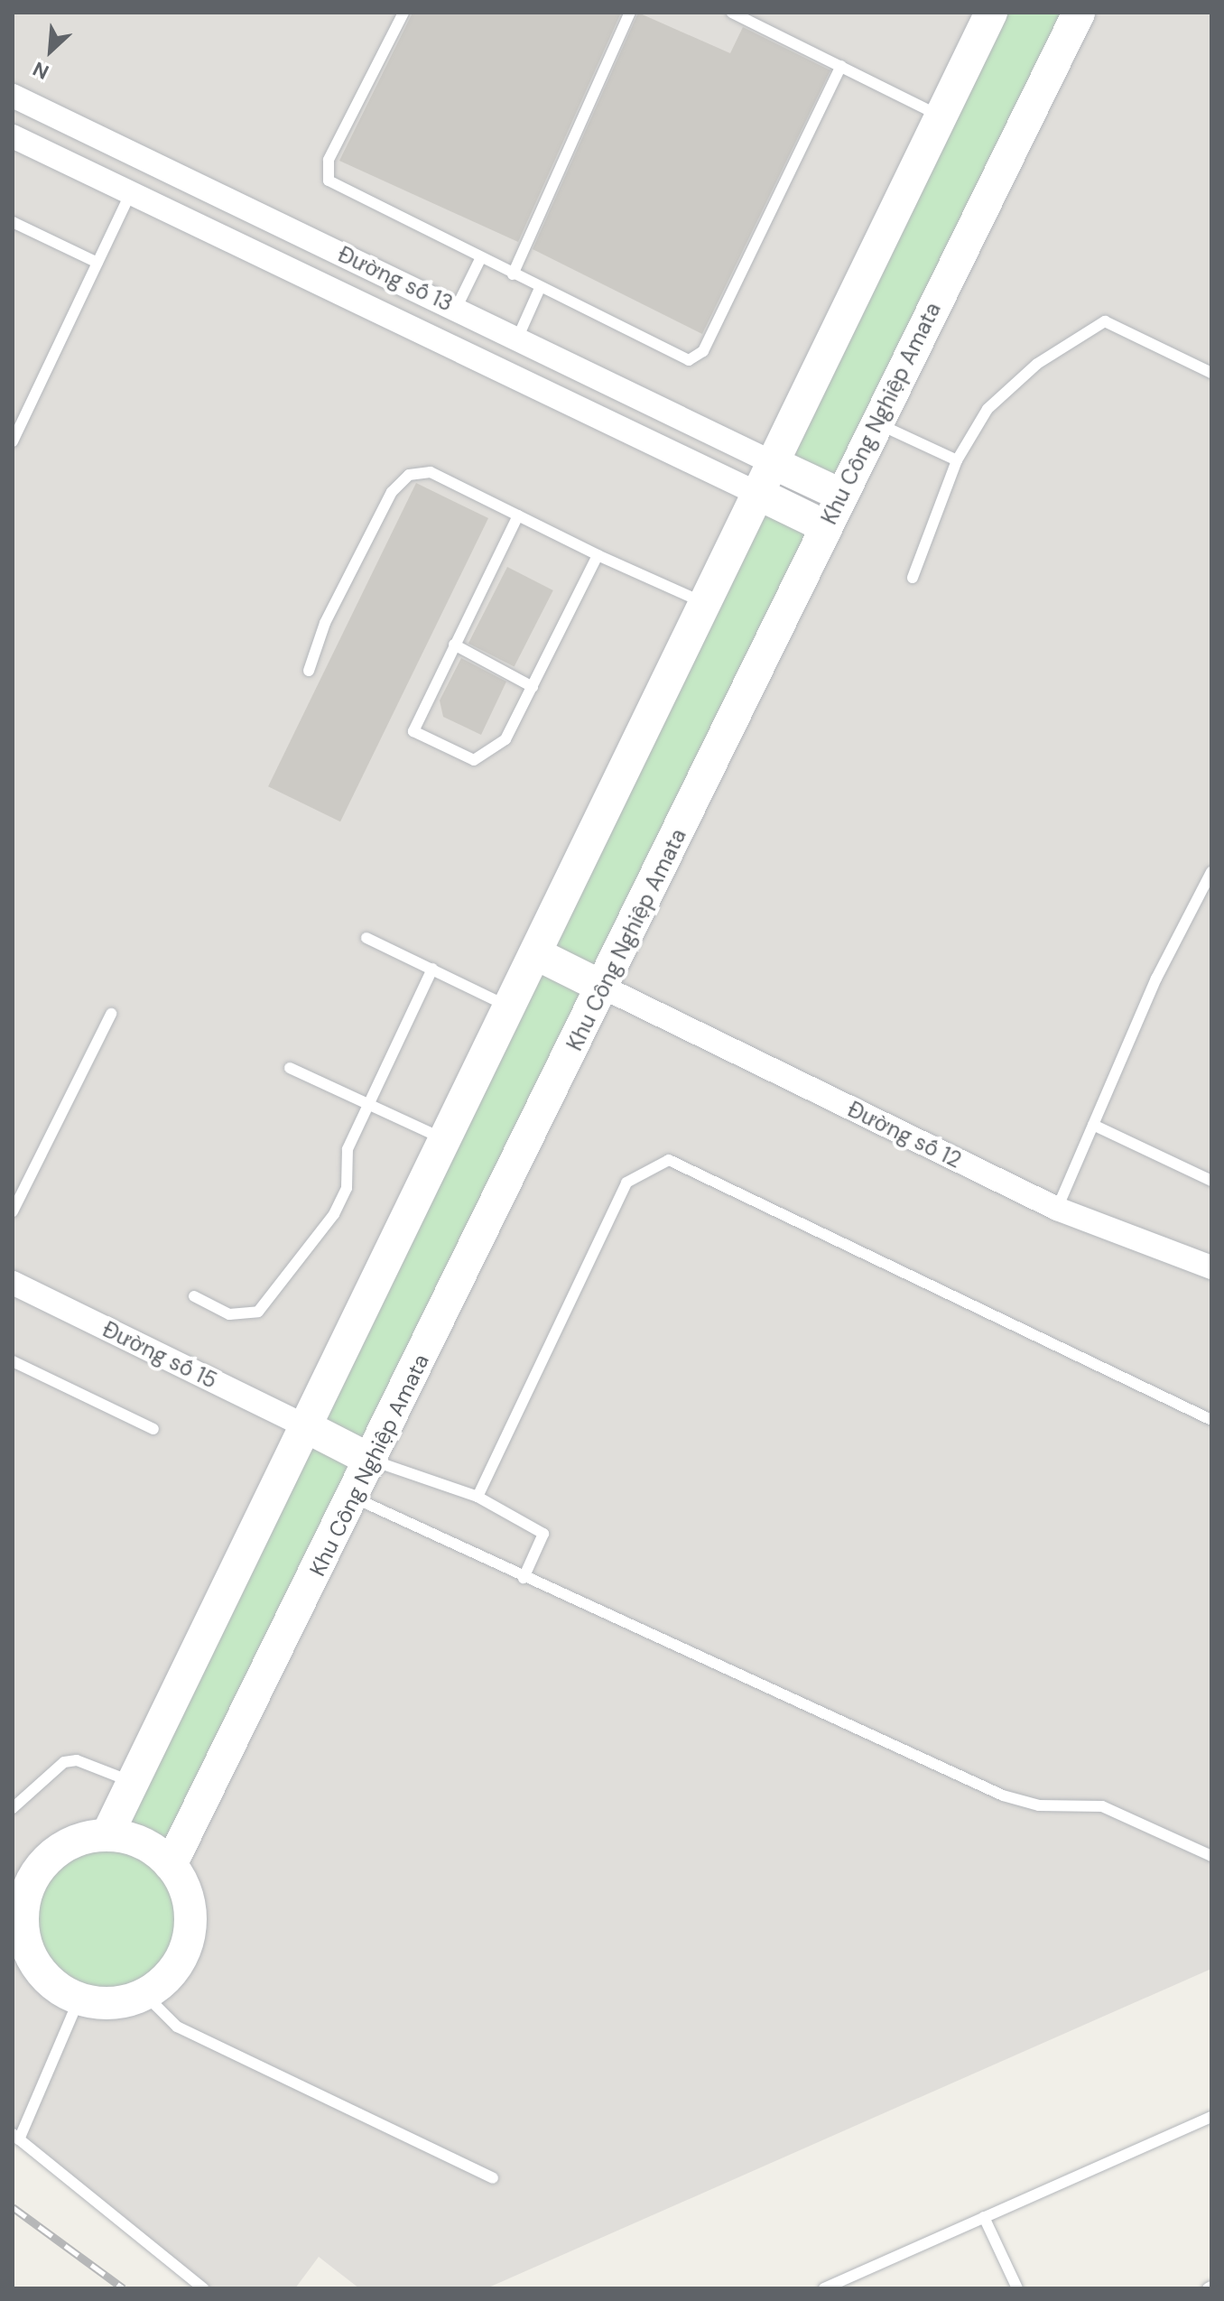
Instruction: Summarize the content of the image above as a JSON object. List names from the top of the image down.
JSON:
{
  "streets": {
    "street": [
      "Đường số 13",
      "Khu Công Nghiệp Amata",
      "Đường số 12",
      "Đường số 15"
    ]
  },
  "crossings": [
    ["Khu Công Nghiệp Amata", "Đường số 12"]
  ],
  "north": "bottom left"
}
